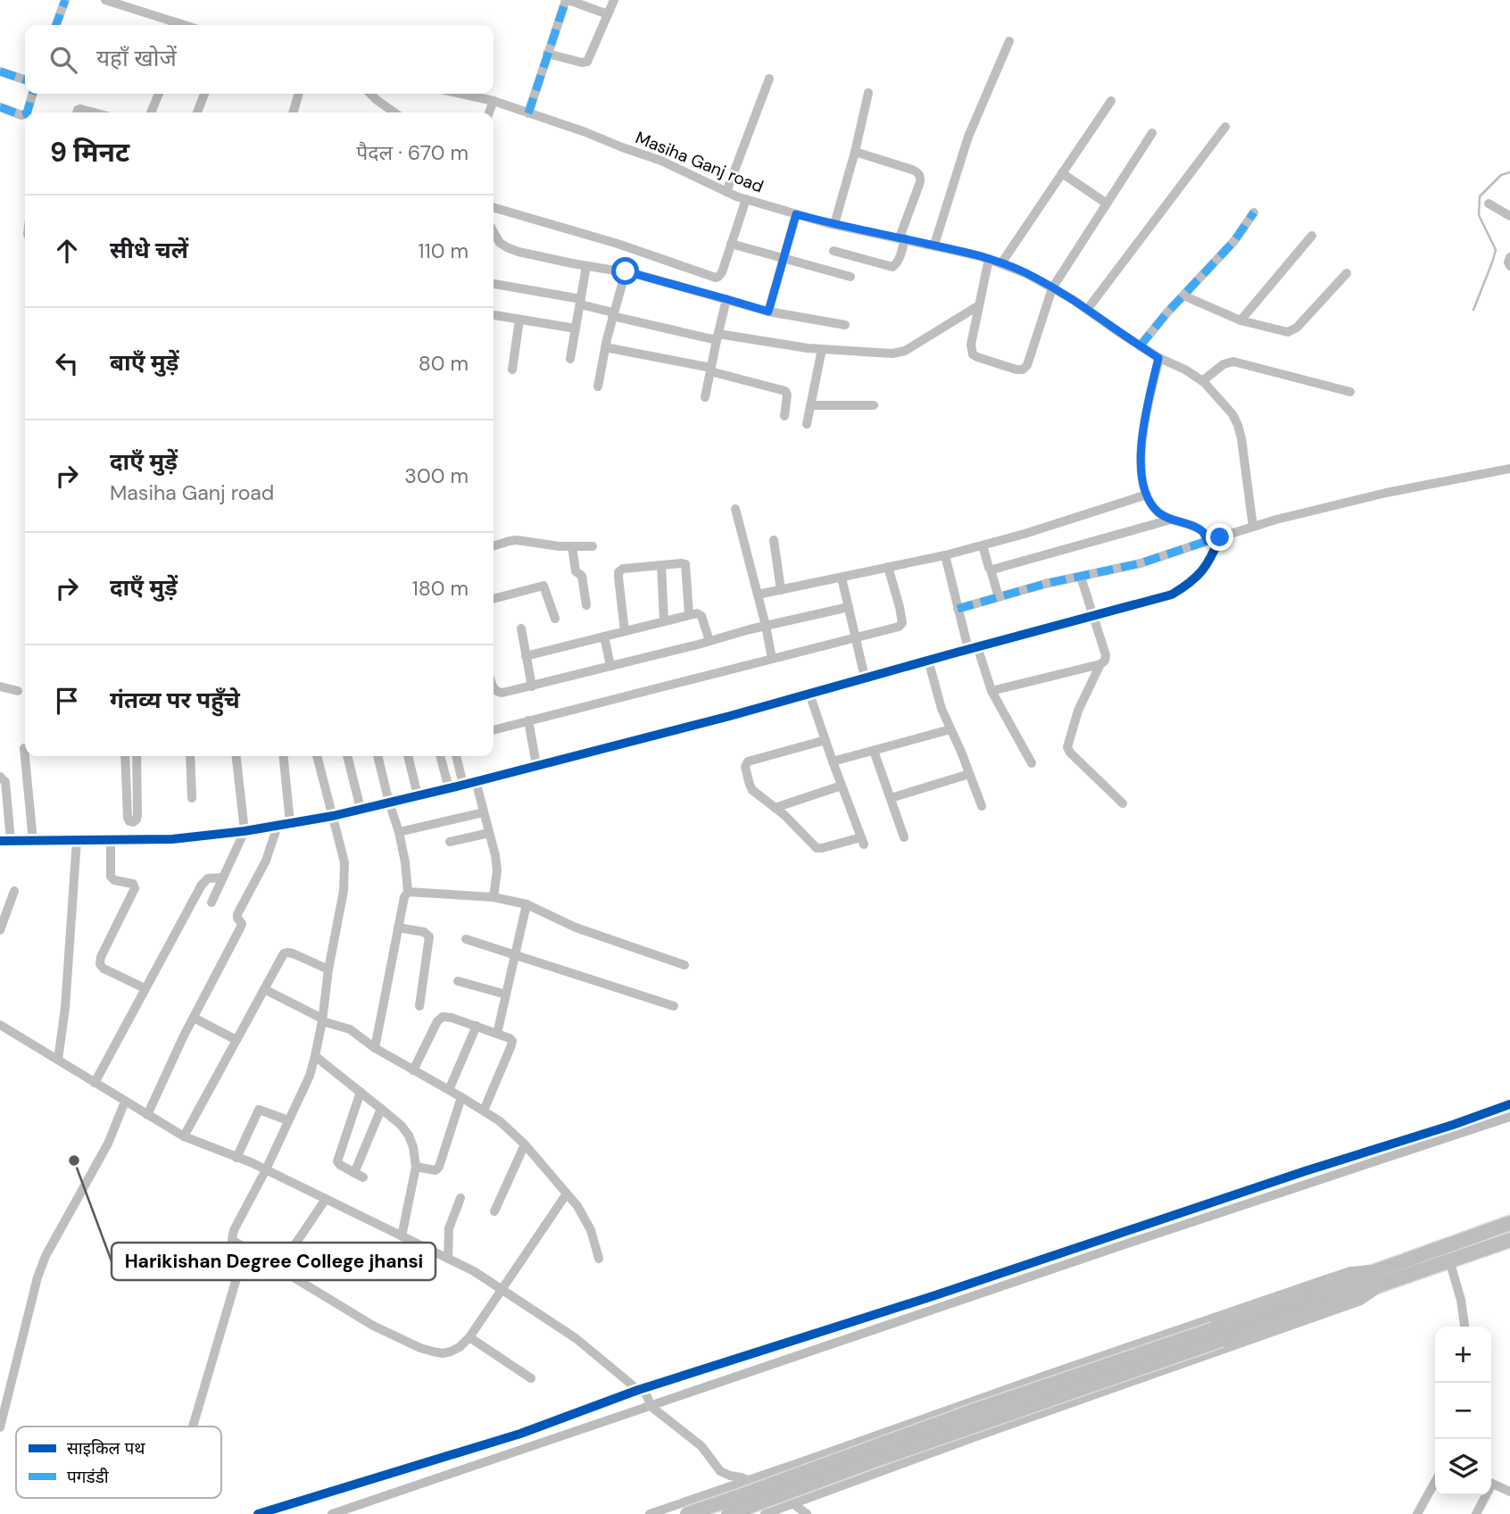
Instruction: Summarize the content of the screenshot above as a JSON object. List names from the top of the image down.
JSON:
{
  "streets": {
    "street": ["Masiha Ganj road"]
  },
  "places": ["Harikishan Degree College jhansi"],
  "legend": ["साइकिल पथ", "पगडंडी"],
  "page": {
    "search": "यहाँ खोजें",
    "heading": ["9 मिनट", "पैदल · 670 m"],
    "list": [
      ["सीधे चलें", "110 m"],
      ["बाएँ मुड़ें", "80 m"],
      ["दाएँ मुड़ें", "Masiha Ganj road", "300 m"],
      ["दाएँ मुड़ें", "180 m"],
      "गंतव्य पर पहुँचे"
    ],
    "map_buttons": ["+", "−"]
  }
}
